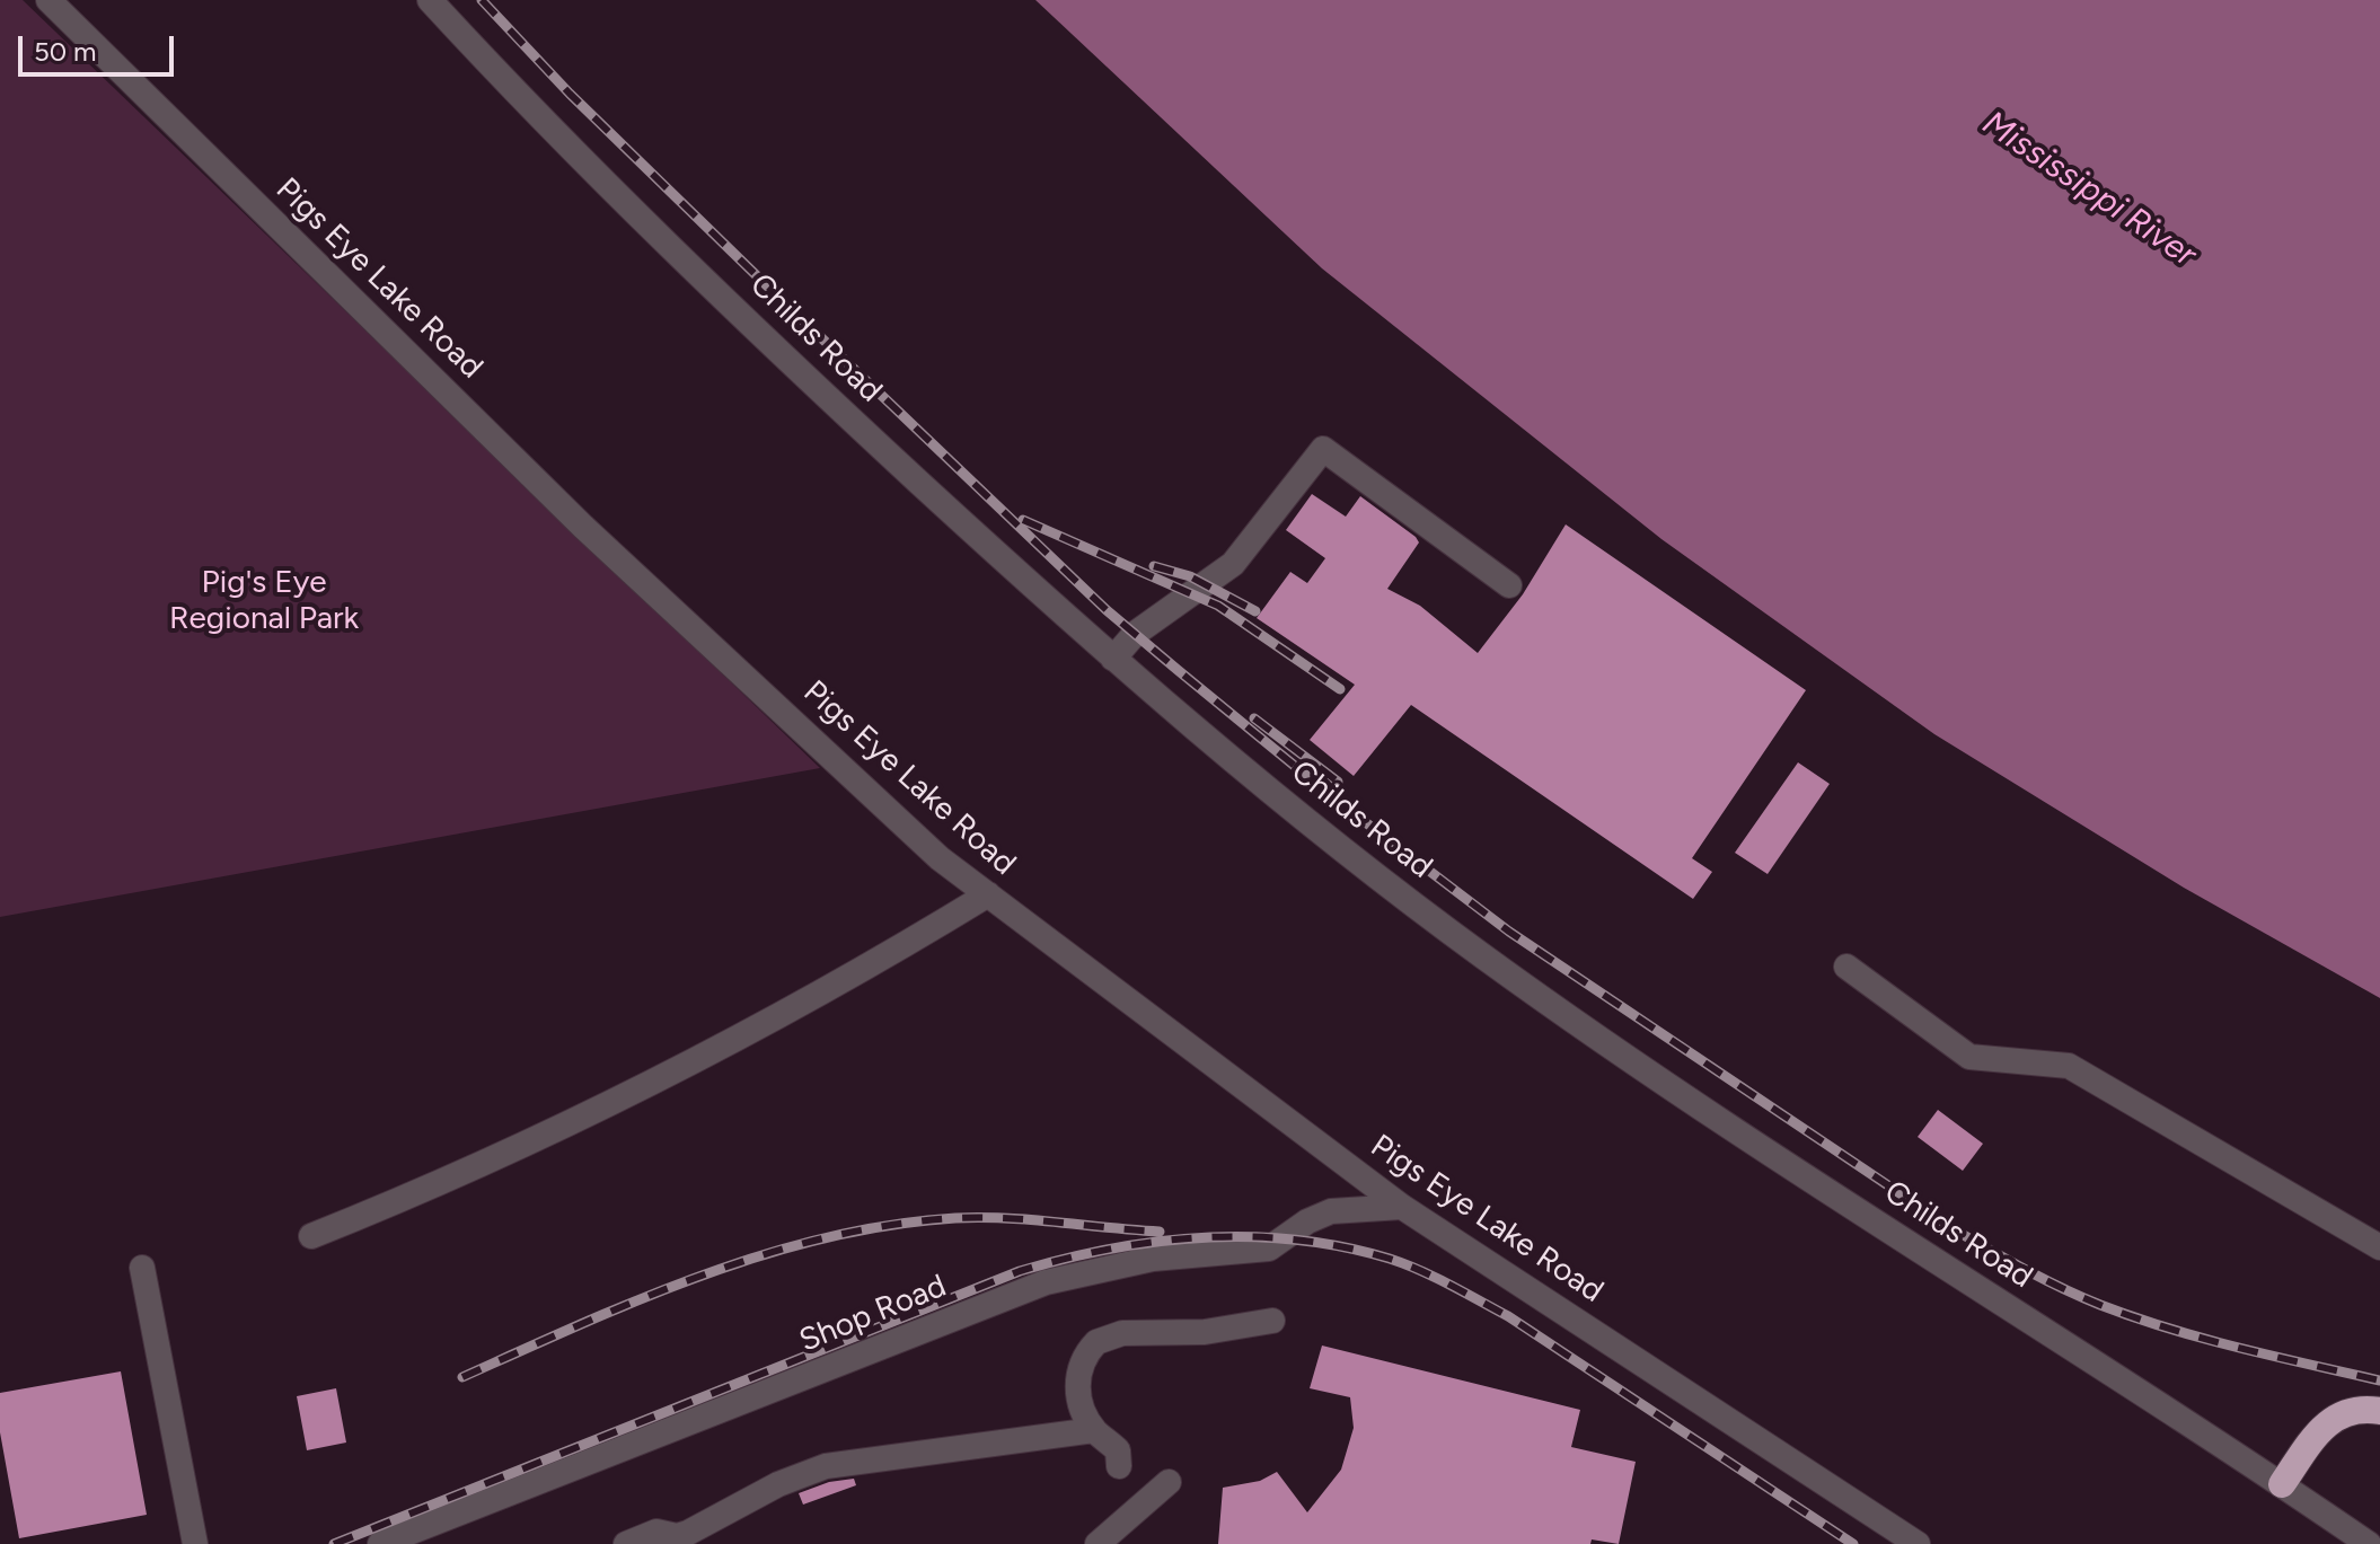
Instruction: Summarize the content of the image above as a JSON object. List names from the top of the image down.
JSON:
{
  "streets": {
    "street": ["Pigs Eye Lake Road", "Childs Road", "Shop Road"]
  },
  "crossings": [
    ["Pigs Eye Lake Road", "Shop Road"]
  ],
  "water": ["Mississippi River"],
  "parks": ["Pig's Eye Regional Park"],
  "scale_bar": "50 m"
}
